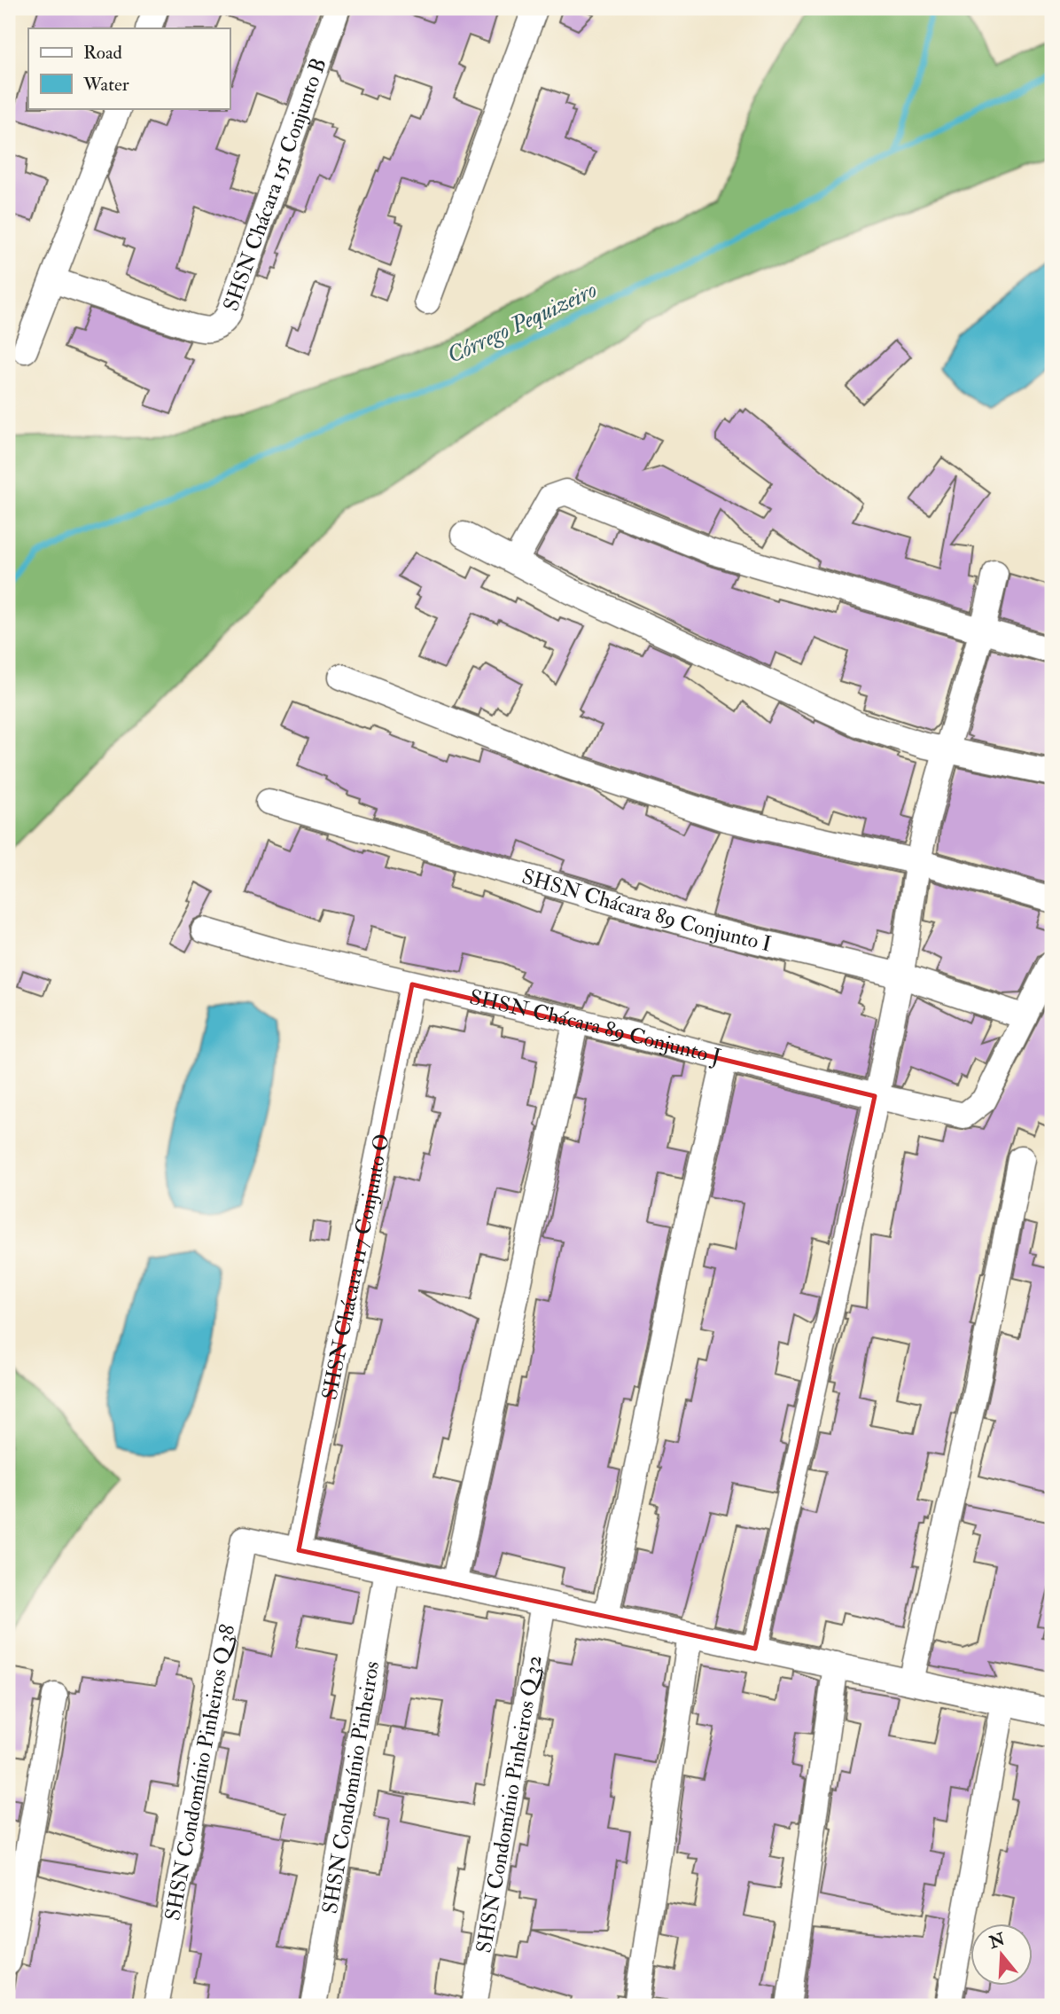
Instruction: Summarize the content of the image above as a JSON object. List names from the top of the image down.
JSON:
{
  "streets": {
    "street": [
      "SHSN Chácara 151 Conjunto B",
      "SHSN Chácara 89 Conjunto I",
      "SHSN Chácara 89 Conjunto J",
      "SHSN Chácara 117 Conjunto O",
      "SHSN Condomínio Pinheiros Q 38",
      "SHSN Condomínio Pinheiros",
      "SHSN Condomínio Pinheiros Q 32"
    ]
  },
  "crossings": [
    ["SHSN Chácara 89 Conjunto I", "SHSN Chácara 89 Conjunto J"],
    ["SHSN Chácara 89 Conjunto J", "SHSN Chácara 117 Conjunto O"],
    ["SHSN Chácara 117 Conjunto O", "SHSN Condomínio Pinheiros Q 38"]
  ],
  "water": ["Córrego Pequizeiro"],
  "legend": ["Road", "Water"],
  "north": "top"
}
